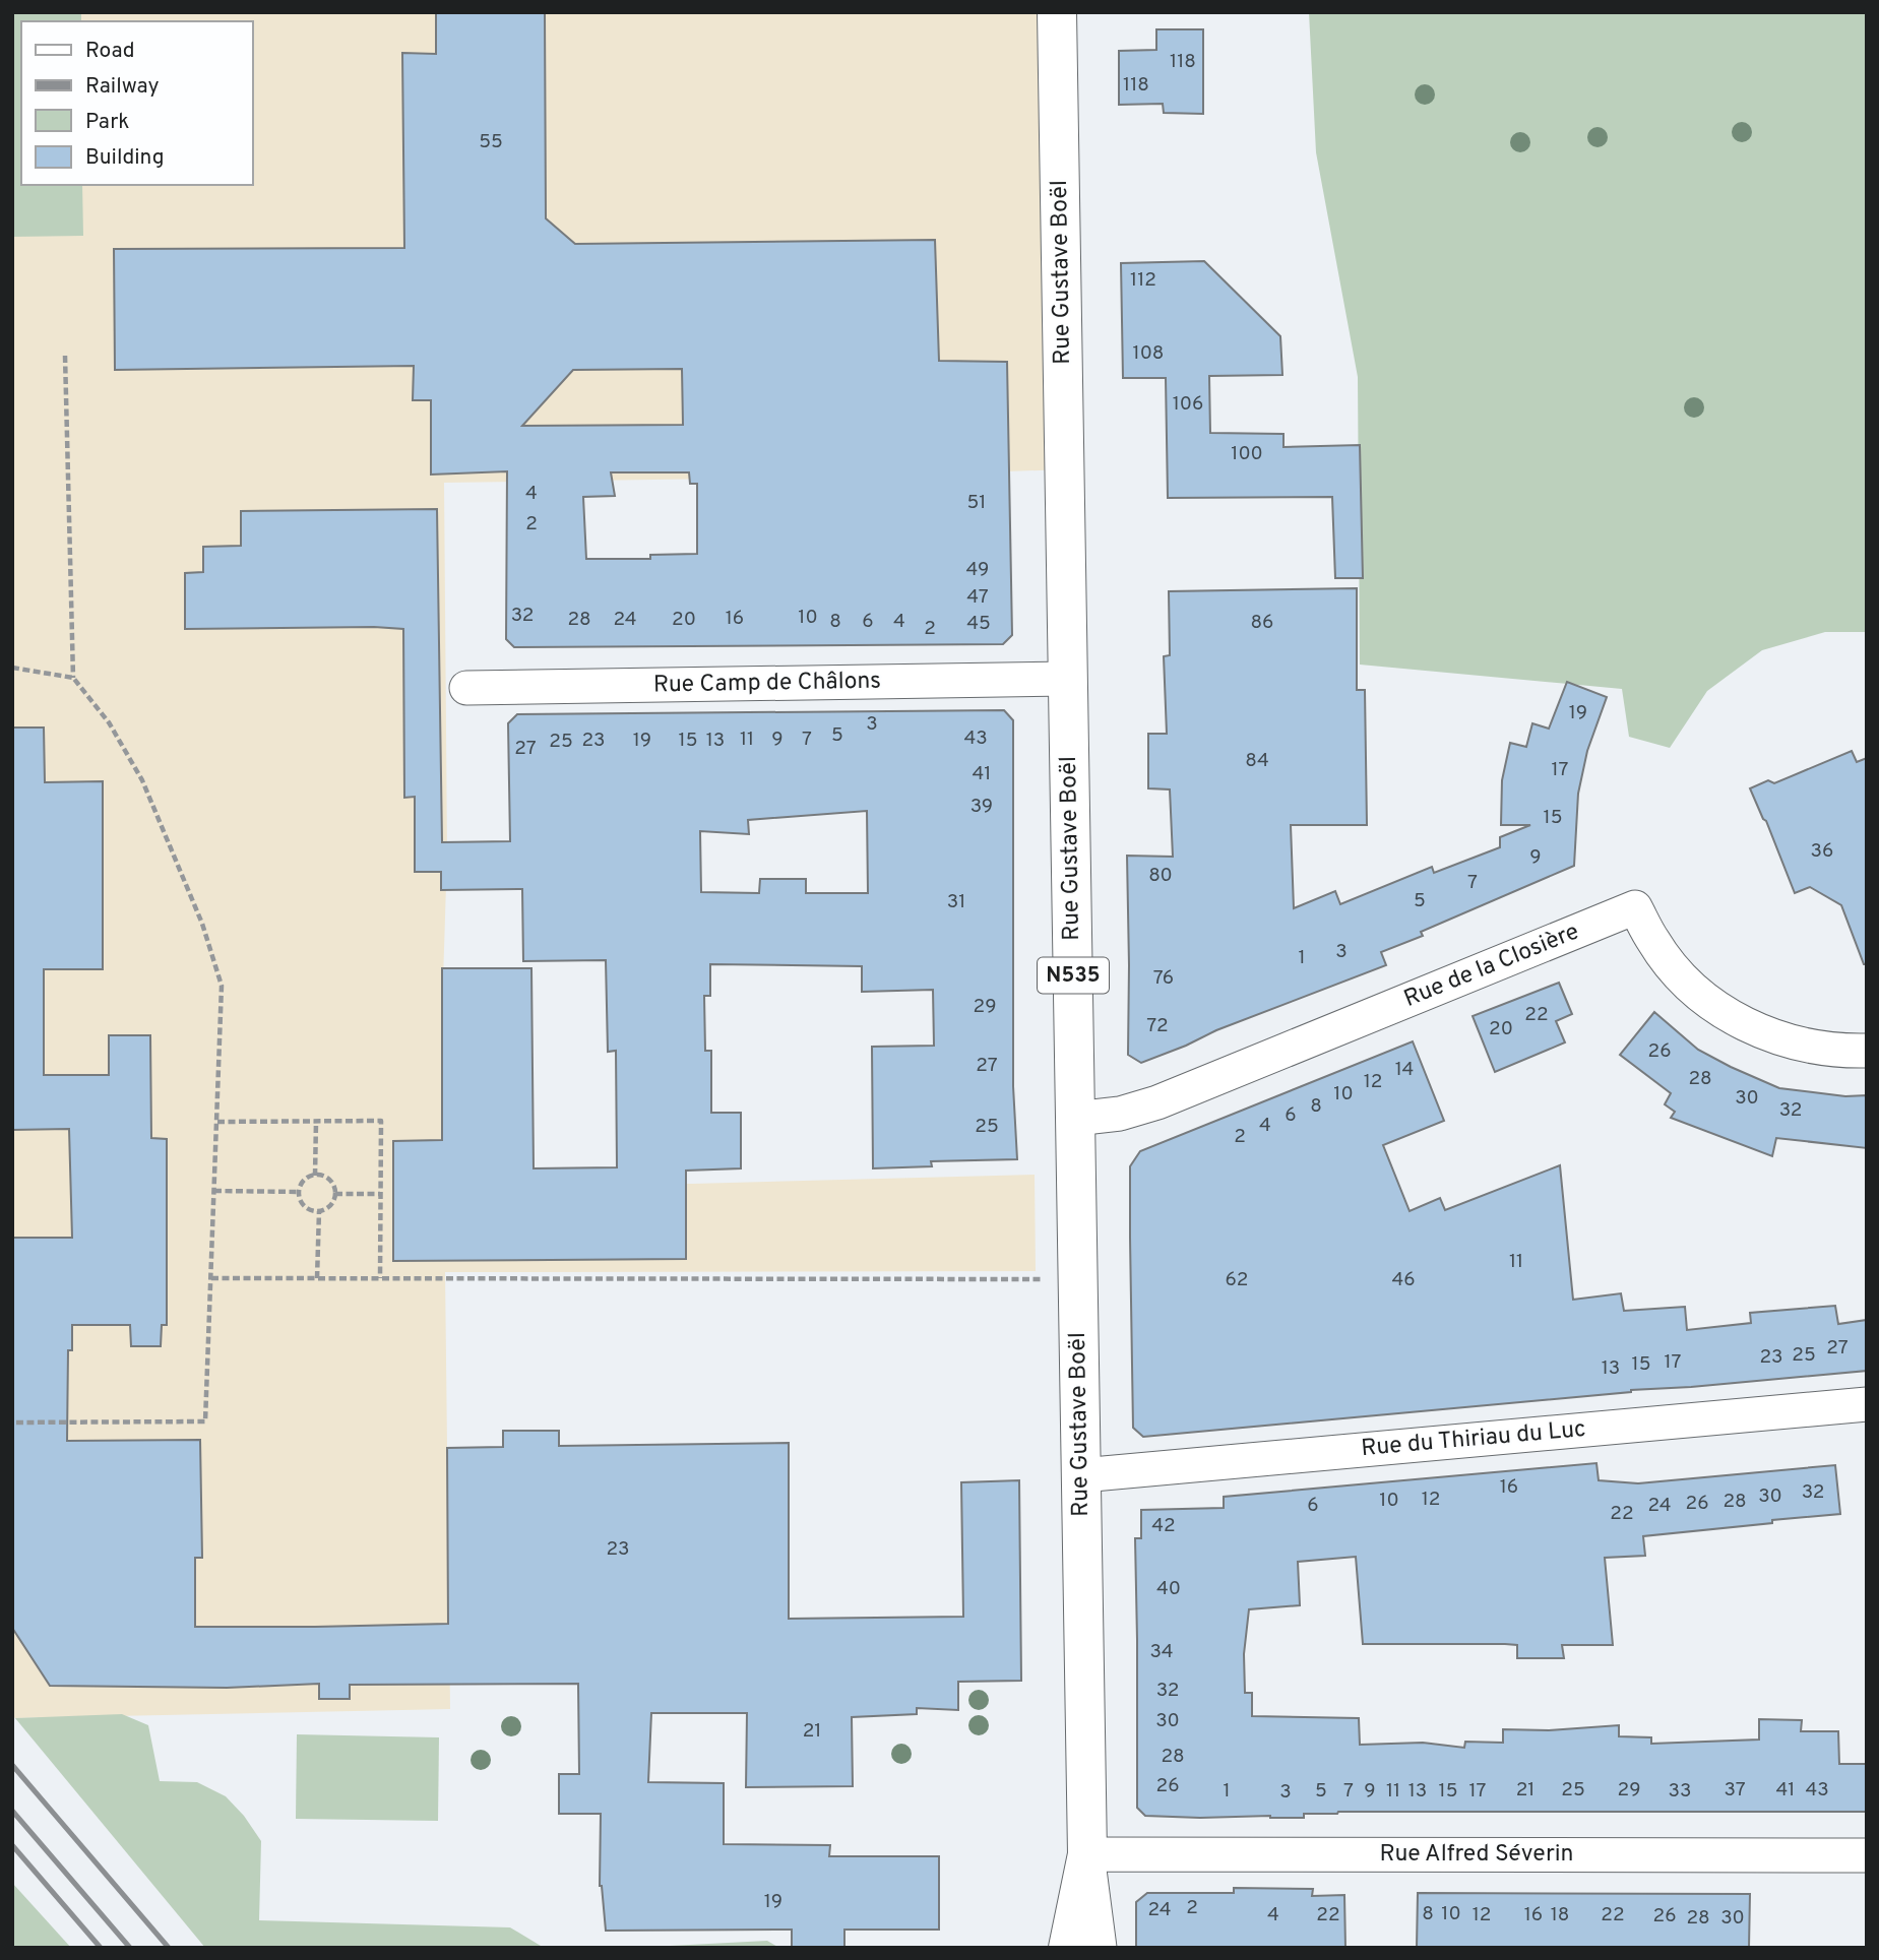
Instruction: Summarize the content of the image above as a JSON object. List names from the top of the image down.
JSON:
{
  "streets": {
    "main road": ["Rue Gustave Boël", "N535"],
    "street": [
      "Rue Camp de Châlons",
      "Rue de la Closière",
      "Rue du Thiriau du Luc",
      "Rue Alfred Séverin"
    ]
  },
  "crossings": [
    ["Rue Gustave Boël", "Rue Camp de Châlons"],
    ["Rue Gustave Boël", "Rue de la Closière"],
    ["Rue Gustave Boël", "Rue du Thiriau du Luc"],
    ["Rue Gustave Boël", "Rue Alfred Séverin"]
  ],
  "house_numbers": [
    "118",
    "118",
    "55",
    "112",
    "108",
    "106",
    "100",
    "4",
    "51",
    "2",
    "49",
    "47",
    "32",
    "10",
    "16",
    "28",
    "24",
    "20",
    "8",
    "6",
    "4",
    "86",
    "45",
    "2",
    "19",
    "3",
    "5",
    "43",
    "11",
    "9",
    "7",
    "23",
    "19",
    "15",
    "13",
    "25",
    "27",
    "84",
    "17",
    "41",
    "39",
    "15",
    "36",
    "9",
    "80",
    "7",
    "5",
    "31",
    "3",
    "1",
    "76",
    "29",
    "22",
    "72",
    "20",
    "26",
    "27",
    "14",
    "28",
    "12",
    "10",
    "30",
    "8",
    "32",
    "6",
    "4",
    "25",
    "2",
    "11",
    "62",
    "46",
    "27",
    "25",
    "23",
    "17",
    "15",
    "13",
    "16",
    "32",
    "30",
    "12",
    "10",
    "28",
    "26",
    "6",
    "24",
    "22",
    "42",
    "23",
    "40",
    "34",
    "32",
    "30",
    "21",
    "28",
    "26",
    "21",
    "25",
    "29",
    "37",
    "41",
    "43",
    "1",
    "5",
    "7",
    "9",
    "11",
    "13",
    "15",
    "17",
    "33",
    "3",
    "19",
    "2",
    "24",
    "8",
    "10",
    "4",
    "22",
    "12",
    "16",
    "18",
    "22",
    "26",
    "28",
    "30"
  ],
  "legend": [
    "Road",
    "Railway",
    "Park",
    "Building"
  ]
}
